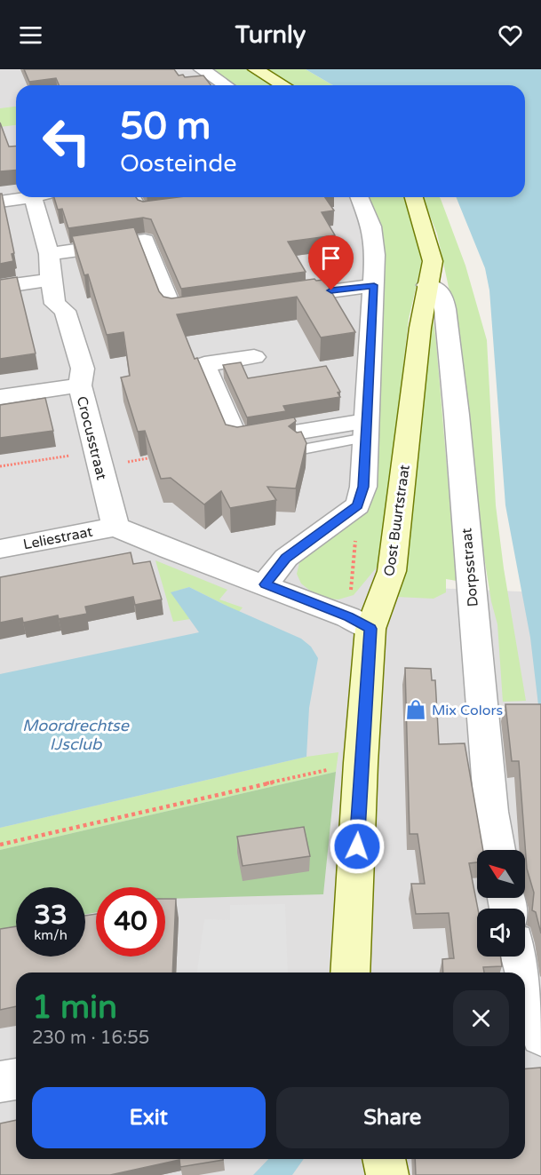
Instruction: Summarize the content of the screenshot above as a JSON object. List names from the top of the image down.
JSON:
{
  "streets": {
    "street": [
      "Crocusstraat",
      "Oost Buurtstraat",
      "Leliestraat",
      "Dorpsstraat"
    ]
  },
  "crossings": [
    ["Crocusstraat", "Leliestraat"],
    ["Oost Buurtstraat", "Dorpsstraat"]
  ],
  "water": ["Moordrechtse IJsclub"],
  "places": {
    "shop": ["Mix Colors"]
  },
  "north": "top left",
  "page": {
    "header": "Turnly",
    "turn": ["50 m", "Oosteinde"],
    "speed": "33 km/h",
    "limit": "40",
    "heading": ["1 min", "230 m · 16:55"],
    "buttons": ["Exit", "Share"]
  }
}
